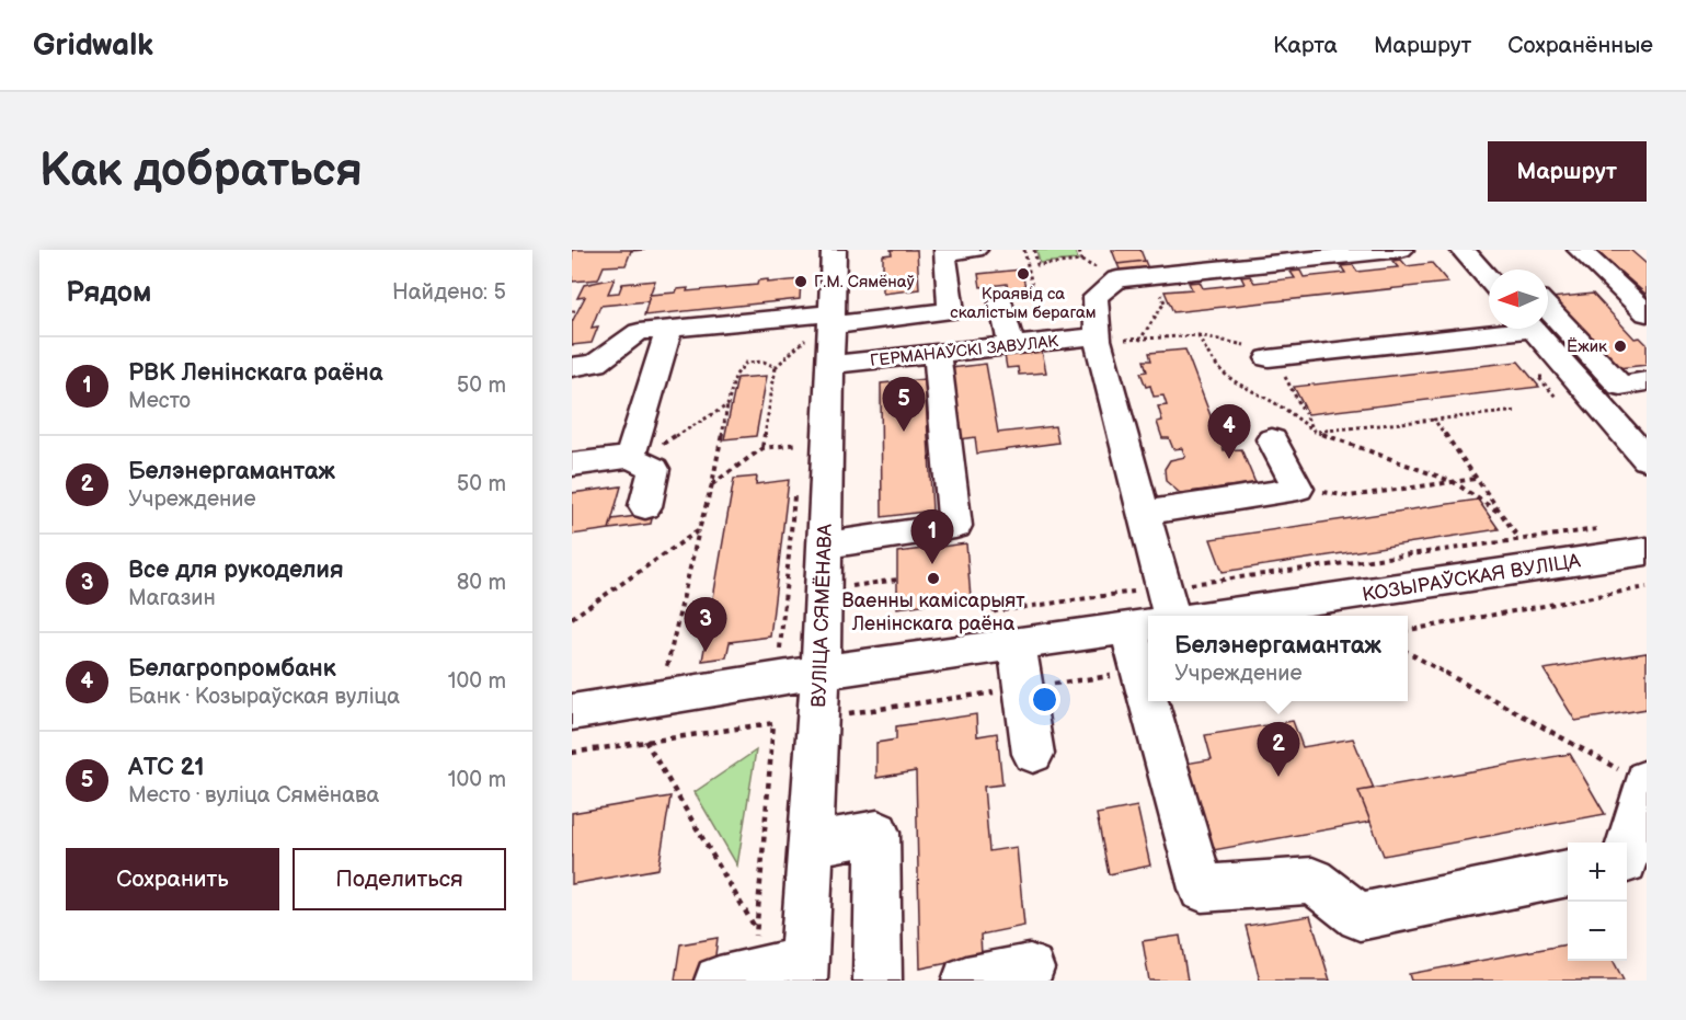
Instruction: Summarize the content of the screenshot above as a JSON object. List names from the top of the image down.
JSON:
{
  "streets": {
    "street": ["ГЕРМАНАЎСКІ ЗАВУЛАК", "КОЗЫРАЎСКАЯ ВУЛІЦА", "ВУЛІЦА СЯМЁНАВА"]
  },
  "crossings": [
    ["ГЕРМАНАЎСКІ ЗАВУЛАК", "ВУЛІЦА СЯМЁНАВА"]
  ],
  "places": [
    "Краявід са скалістым берагам",
    "Г.М. Сямёнаў",
    "Ёжик",
    "Ваенны камісарыят Ленінскага раёна"
  ],
  "north": "left",
  "page": {
    "header": "Gridwalk",
    "nav": ["Карта", "Маршрут", "Сохранённые"],
    "buttons": [
      "Маршрут",
      ["Сохранить", "Поделиться"]
    ],
    "title": "Как добраться",
    "heading": ["Рядом", "Найдено: 5"],
    "list": [
      {
        "mark": "1",
        "name": "РВК Ленінскага раёна",
        "note": "Место",
        "value": "50 m"
      },
      {
        "mark": "2",
        "name": "Белэнергамантаж",
        "note": "Учреждение",
        "value": "50 m"
      },
      {
        "mark": "3",
        "name": "Все для рукоделия",
        "note": "Магазин",
        "value": "80 m"
      },
      {
        "mark": "4",
        "name": "Белагропромбанк",
        "note": "Банк · Козыраўская вуліца",
        "value": "100 m"
      },
      {
        "mark": "5",
        "name": "АТС 21",
        "note": "Место · вуліца Сямёнава",
        "value": "100 m"
      }
    ],
    "pins": [
      "5",
      "4",
      "1",
      "3",
      "2"
    ],
    "popup": ["Белэнергамантаж", "Учреждение"],
    "map_buttons": ["+", "−"]
  }
}
